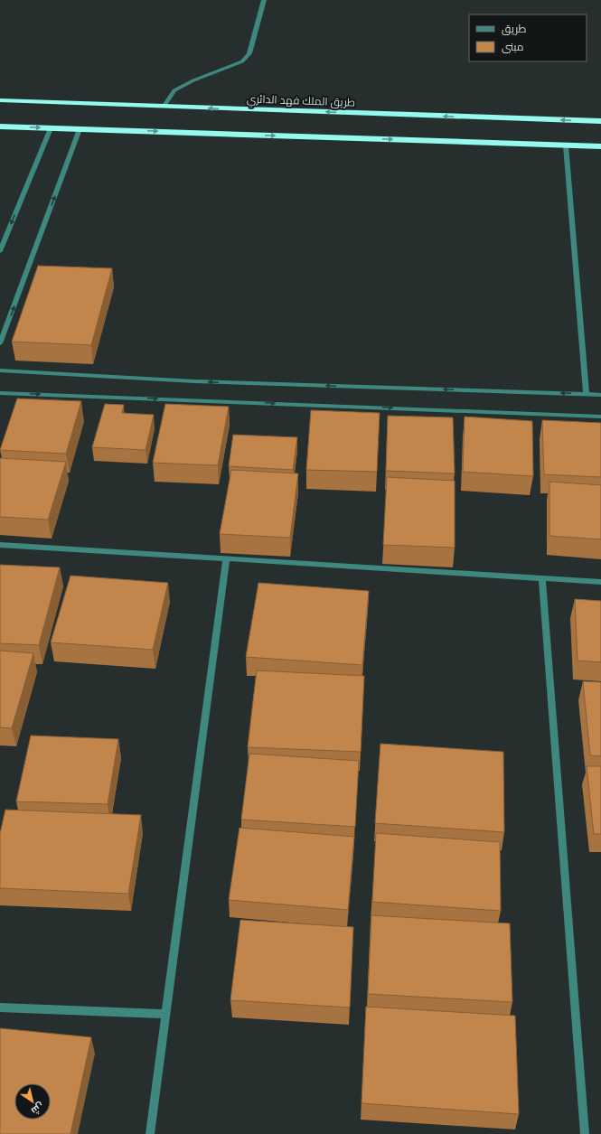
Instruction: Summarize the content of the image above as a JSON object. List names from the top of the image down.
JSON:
{
  "streets": {
    "highway": ["طريق الملك فهد الدائري"]
  },
  "legend": ["طريق", "مبنى"],
  "north": "bottom right"
}
